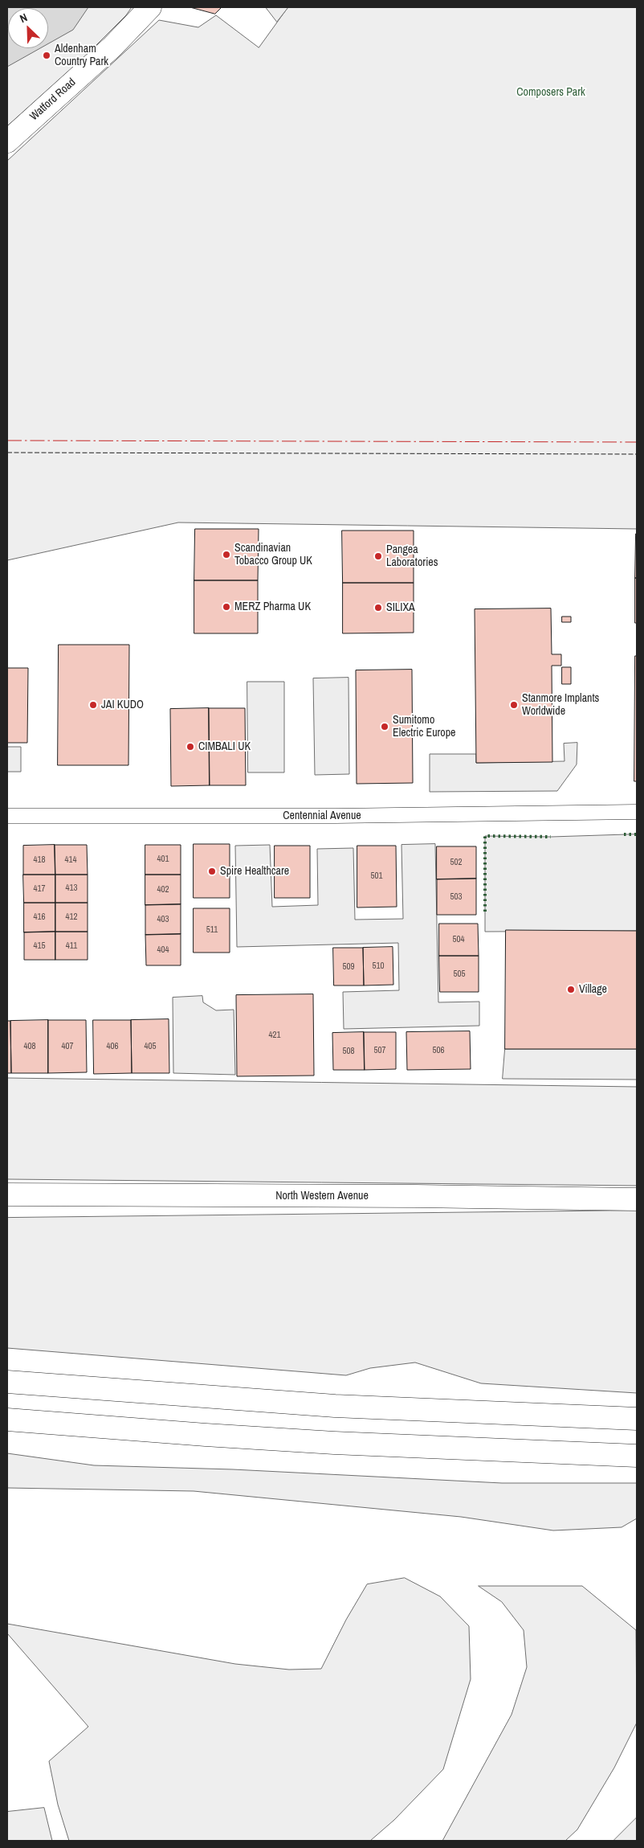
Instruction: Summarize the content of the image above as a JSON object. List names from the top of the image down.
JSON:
{
  "streets": {
    "main road": ["Watford Road", "North Western Avenue"],
    "street": ["Centennial Avenue"]
  },
  "parks": ["Composers Park"],
  "places": [
    "Aldenham Country Park",
    "Scandinavian Tobacco Group UK",
    "Pangea Laboratories",
    "MERZ Pharma UK",
    "SILIXA",
    "JAI KUDO",
    "Stanmore Implants Worldwide",
    "Sumitomo Electric Europe",
    "CIMBALI UK",
    "Spire Healthcare",
    "Village"
  ],
  "house_numbers": [
    "401",
    "418",
    "414",
    "502",
    "501",
    "413",
    "417",
    "402",
    "503",
    "416",
    "412",
    "403",
    "511",
    "504",
    "415",
    "411",
    "404",
    "510",
    "509",
    "505",
    "421",
    "408",
    "407",
    "406",
    "405",
    "507",
    "506",
    "508"
  ],
  "north": "top left"
}
